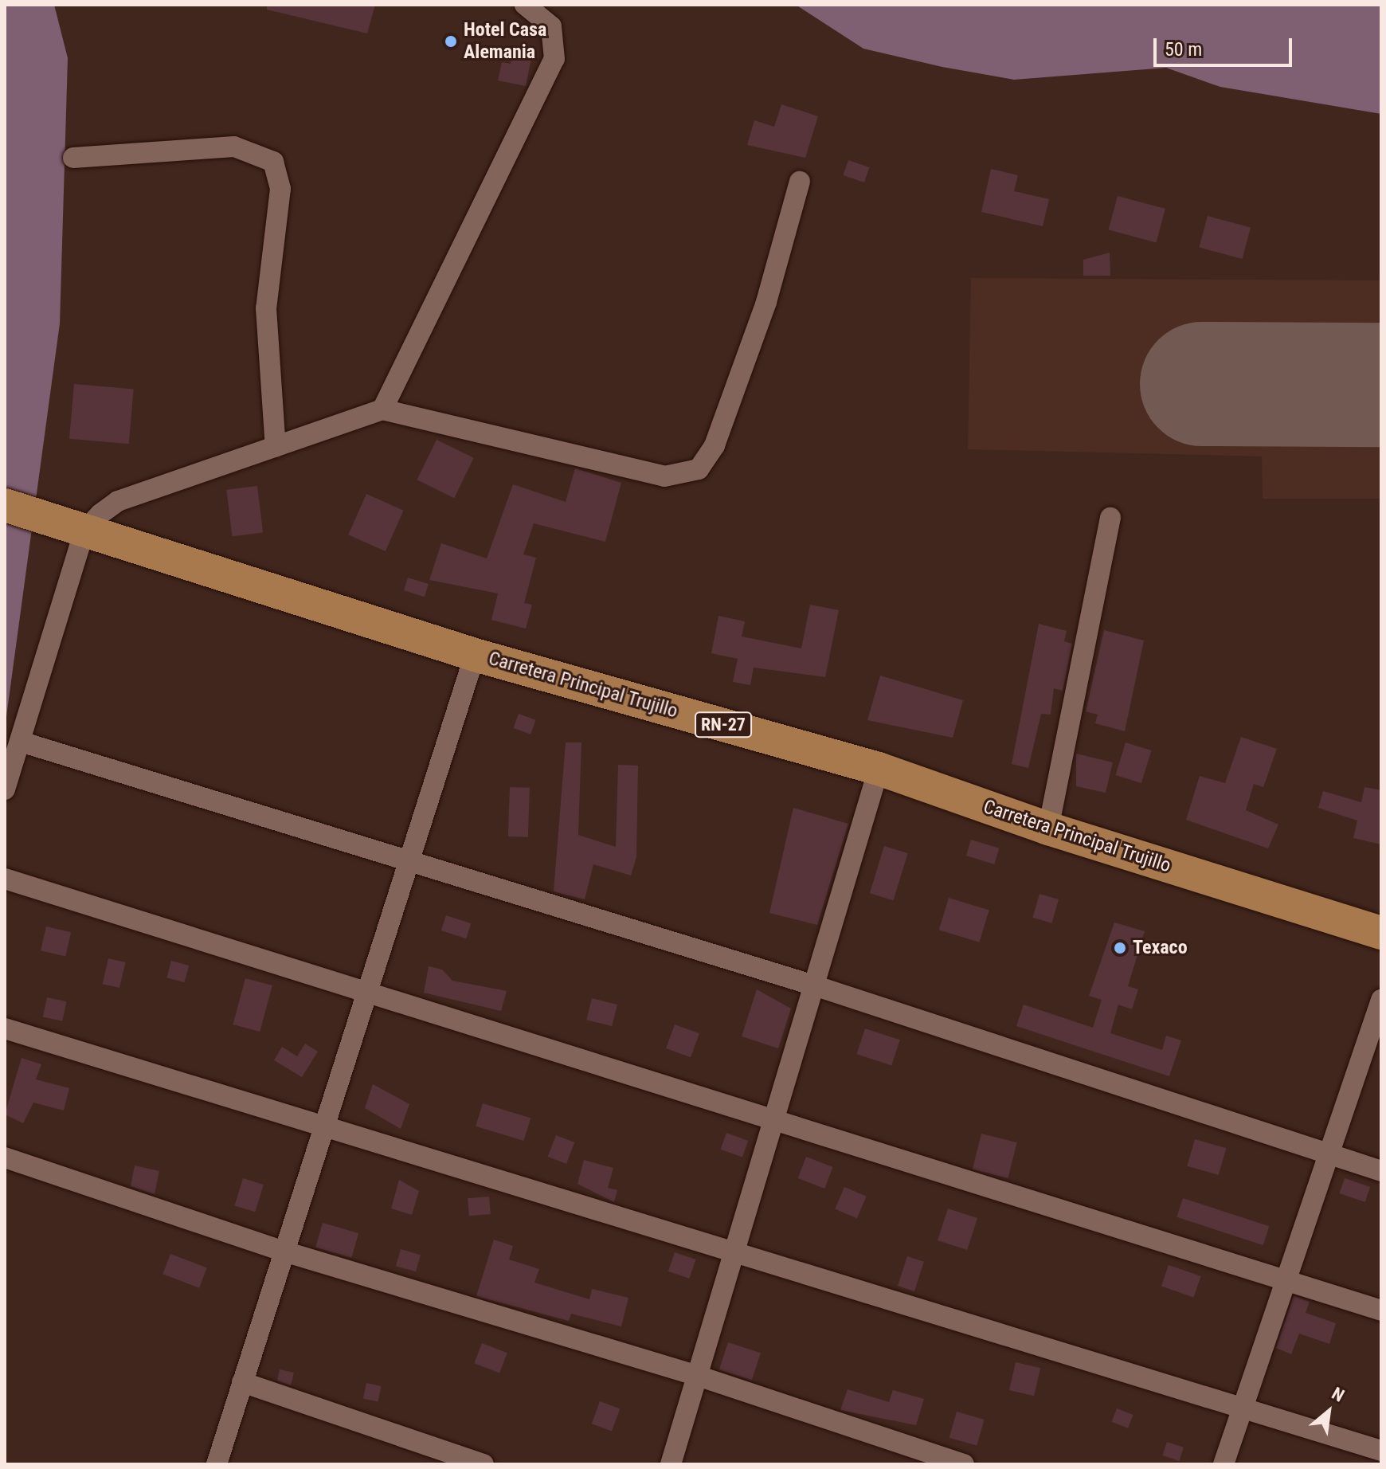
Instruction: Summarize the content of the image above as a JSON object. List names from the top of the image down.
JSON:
{
  "streets": {
    "main road": ["Carretera Principal Trujillo", "RN-27"]
  },
  "places": ["Hotel Casa Alemania", "Texaco"],
  "scale_bar": "50 m",
  "north": "top right"
}
